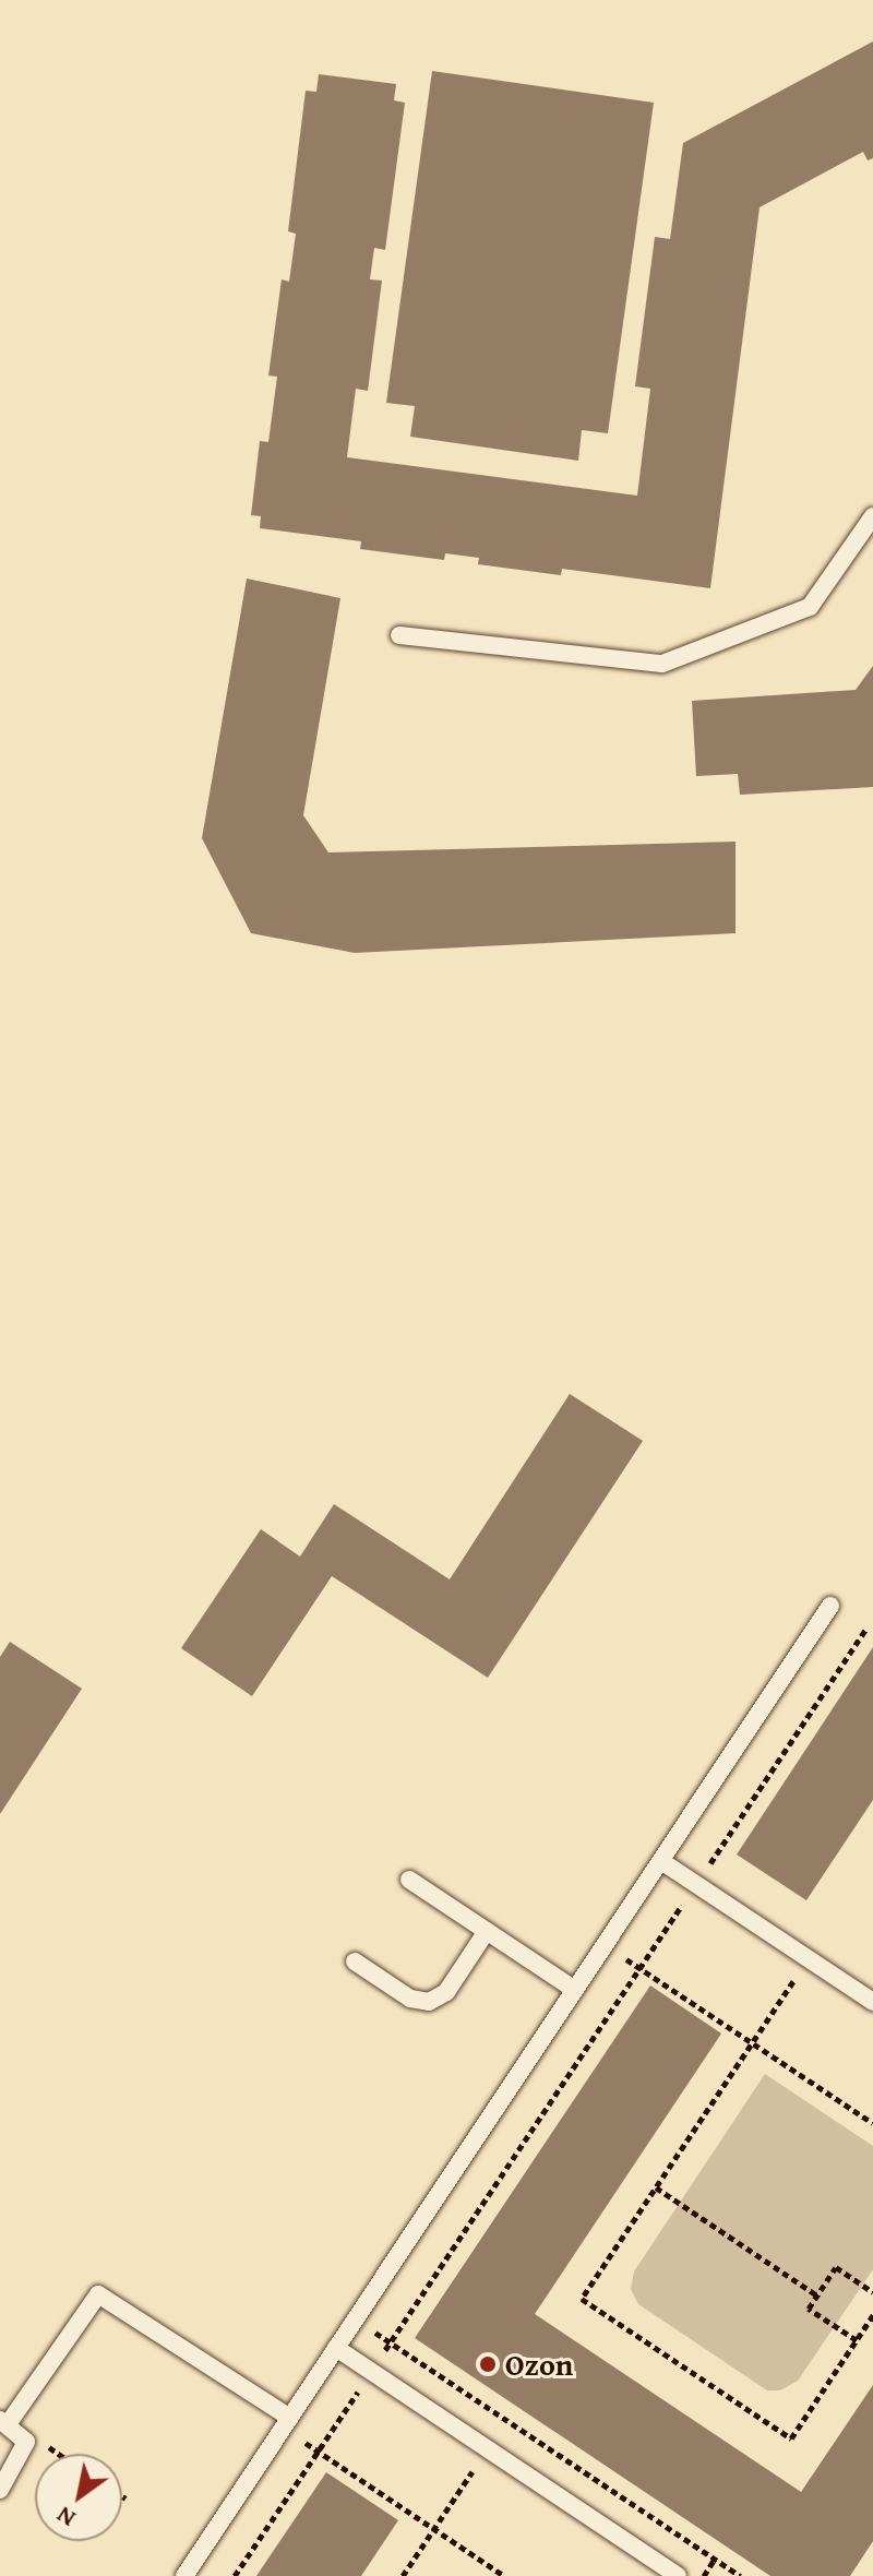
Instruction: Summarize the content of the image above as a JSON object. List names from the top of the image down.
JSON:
{
  "places": ["Ozon"],
  "north": "bottom left"
}
